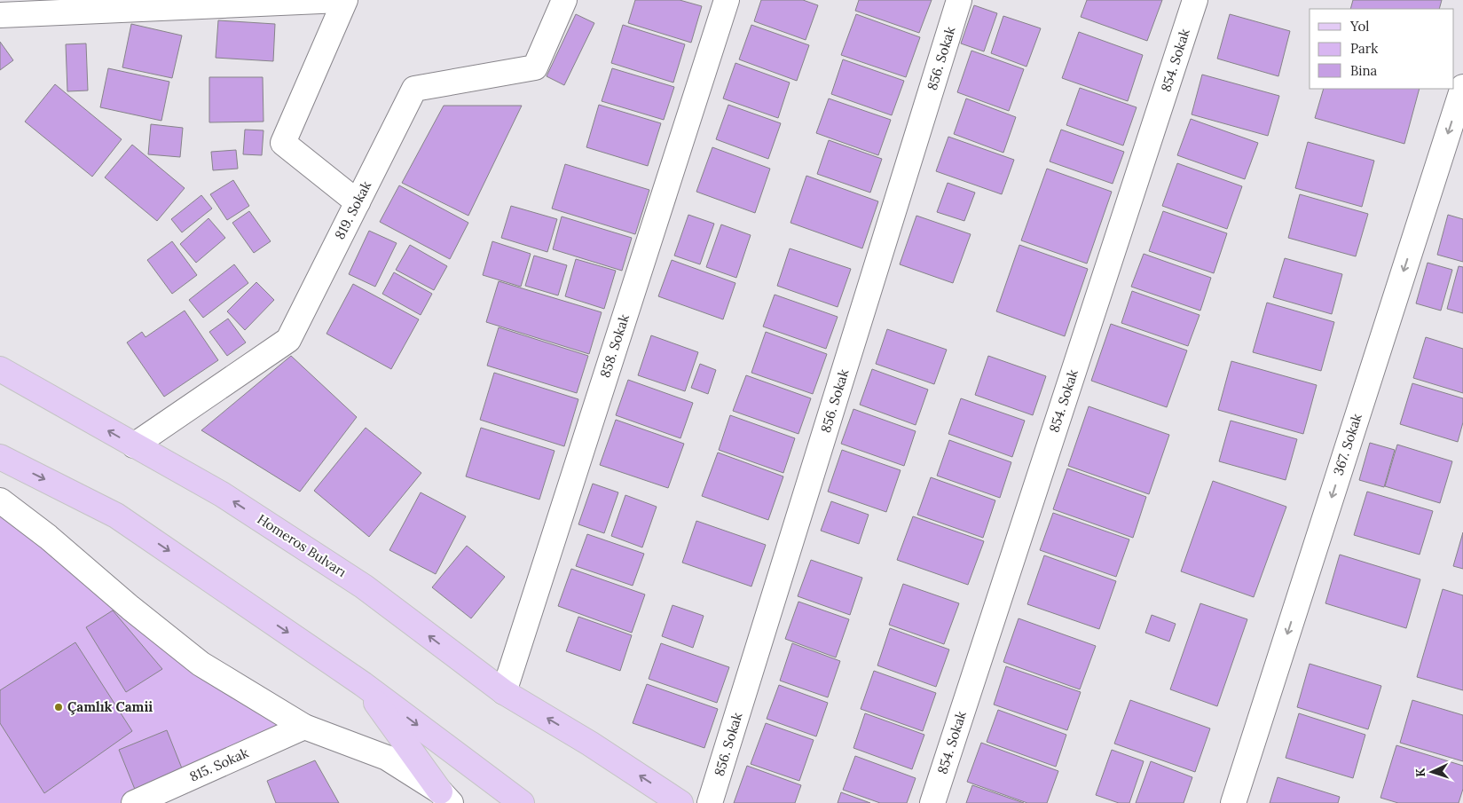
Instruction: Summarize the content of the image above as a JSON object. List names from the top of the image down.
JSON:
{
  "streets": {
    "main road": ["Homeros Bulvarı"],
    "street": [
      "856. Sokak",
      "854. Sokak",
      "819. Sokak",
      "858. Sokak",
      "367. Sokak",
      "815. Sokak"
    ]
  },
  "crossings": [
    ["819. Sokak", "Homeros Bulvarı"],
    ["858. Sokak", "Homeros Bulvarı"]
  ],
  "one_way": ["367. Sokak"],
  "places": ["Çamlık Camii"],
  "legend": ["Yol", "Park", "Bina"],
  "north": "left"
}
